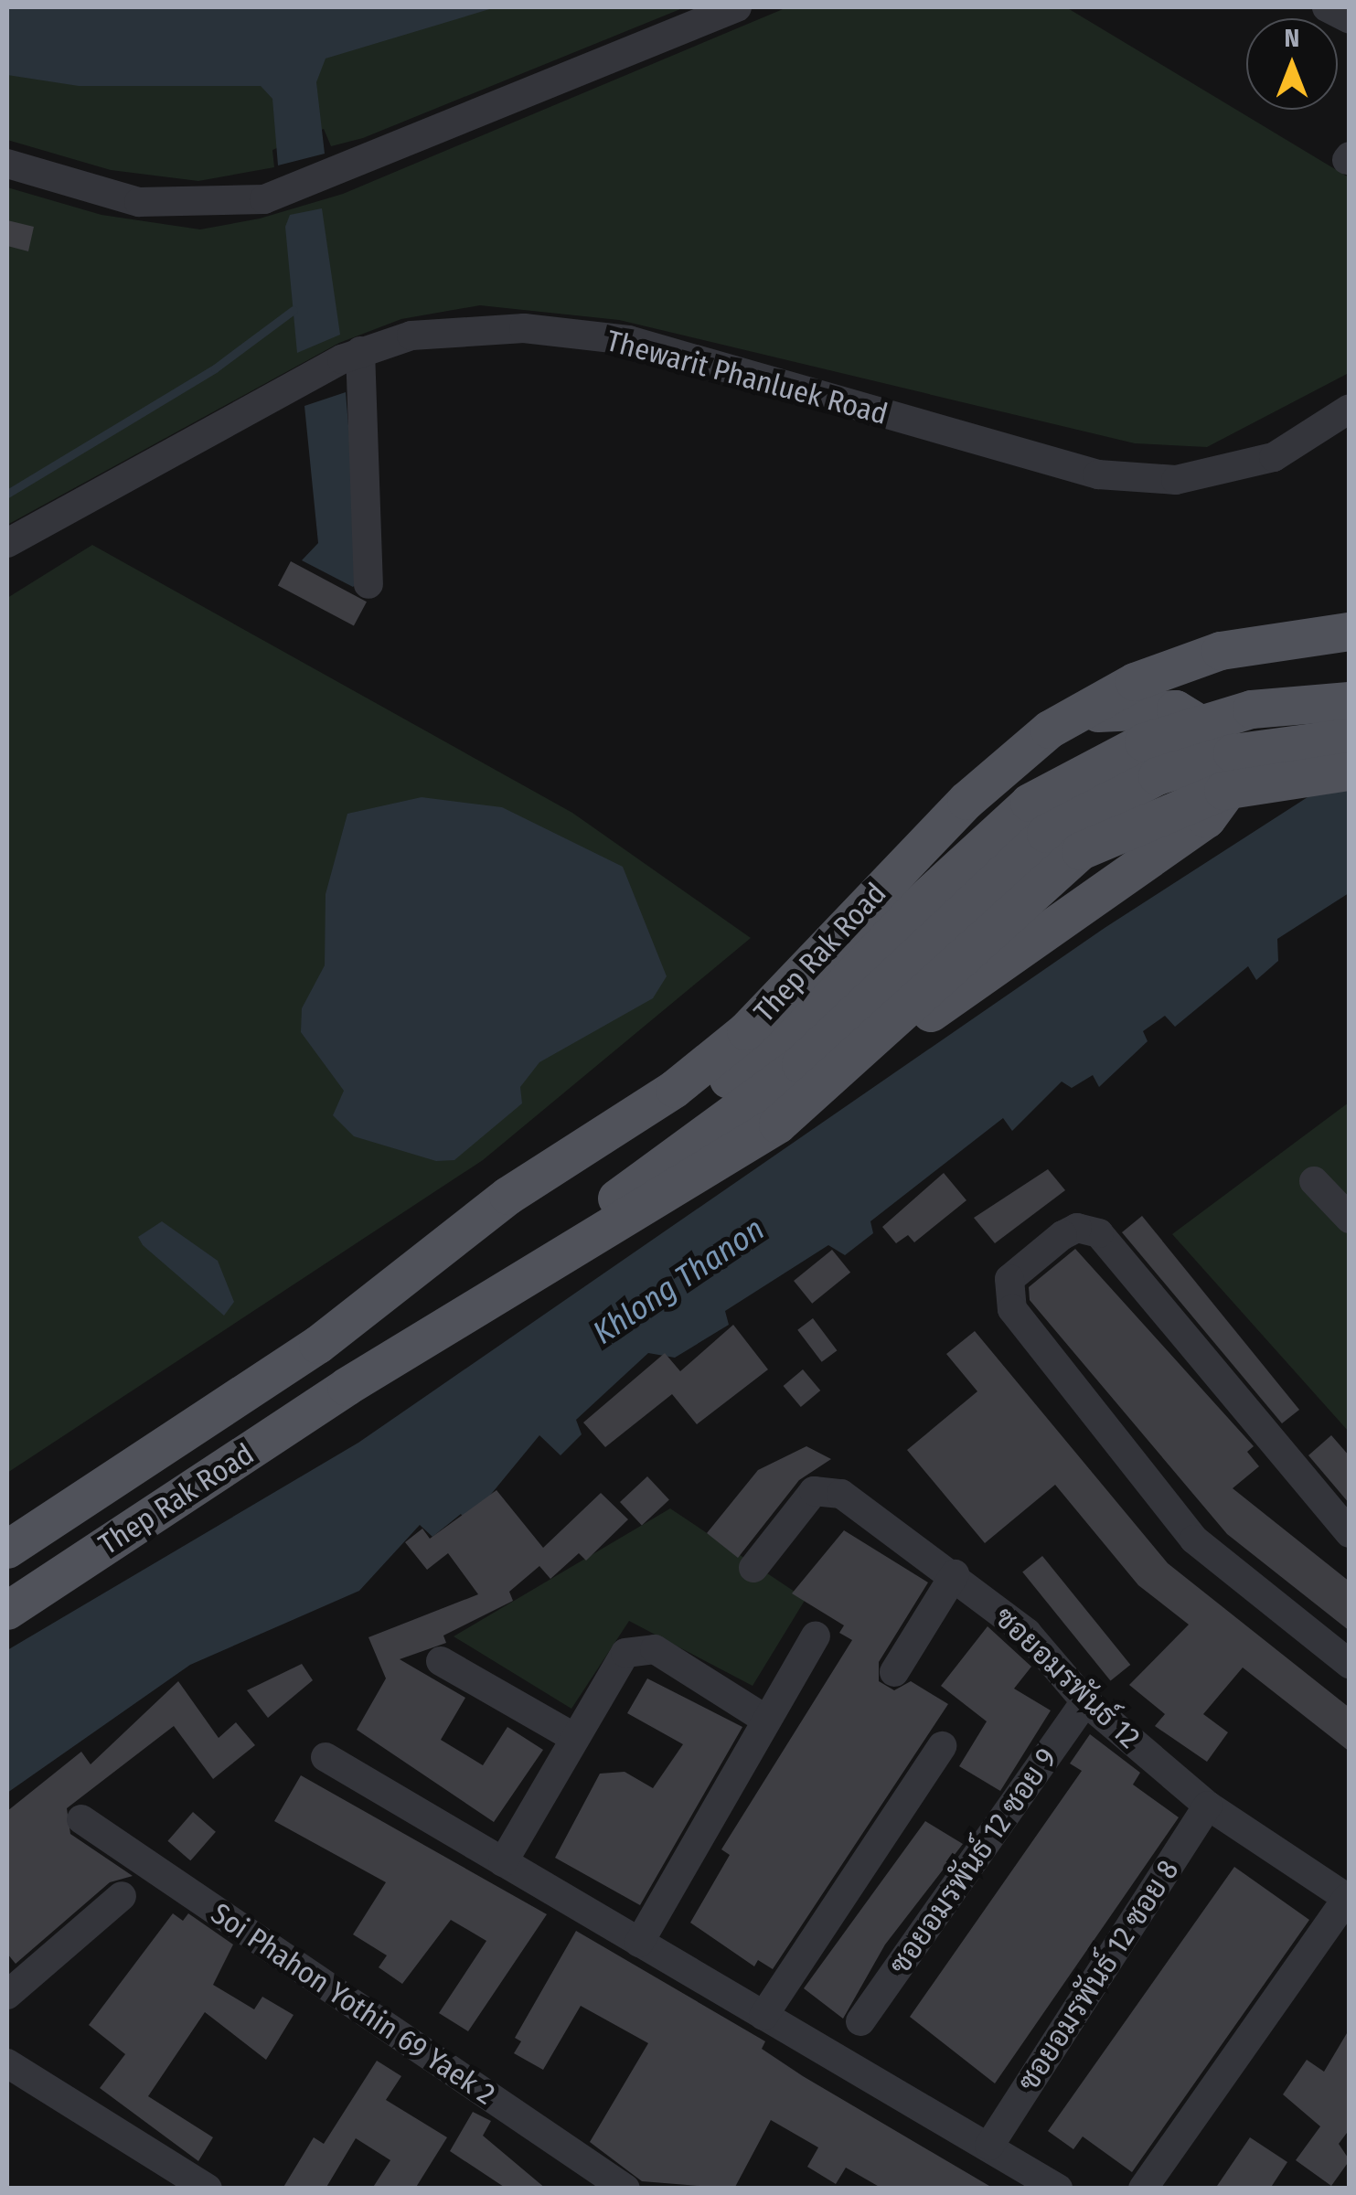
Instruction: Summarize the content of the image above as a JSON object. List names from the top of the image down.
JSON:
{
  "streets": {
    "main road": ["Thep Rak Road"],
    "street": [
      "Thewarit Phanluek Road",
      "ซอยอมรพันธ์ 12",
      "ซอยอมรพันธ์ 12 ซอย 9",
      "ซอยอมรพันธ์ 12 ซอย 8",
      "Soi Phahon Yothin 69 Yaek 2"
    ]
  },
  "crossings": [
    ["ซอยอมรพันธ์ 12", "ซอยอมรพันธ์ 12 ซอย 9"],
    ["ซอยอมรพันธ์ 12", "ซอยอมรพันธ์ 12 ซอย 8"]
  ],
  "water": ["Khlong Thanon"],
  "north": "top"
}
